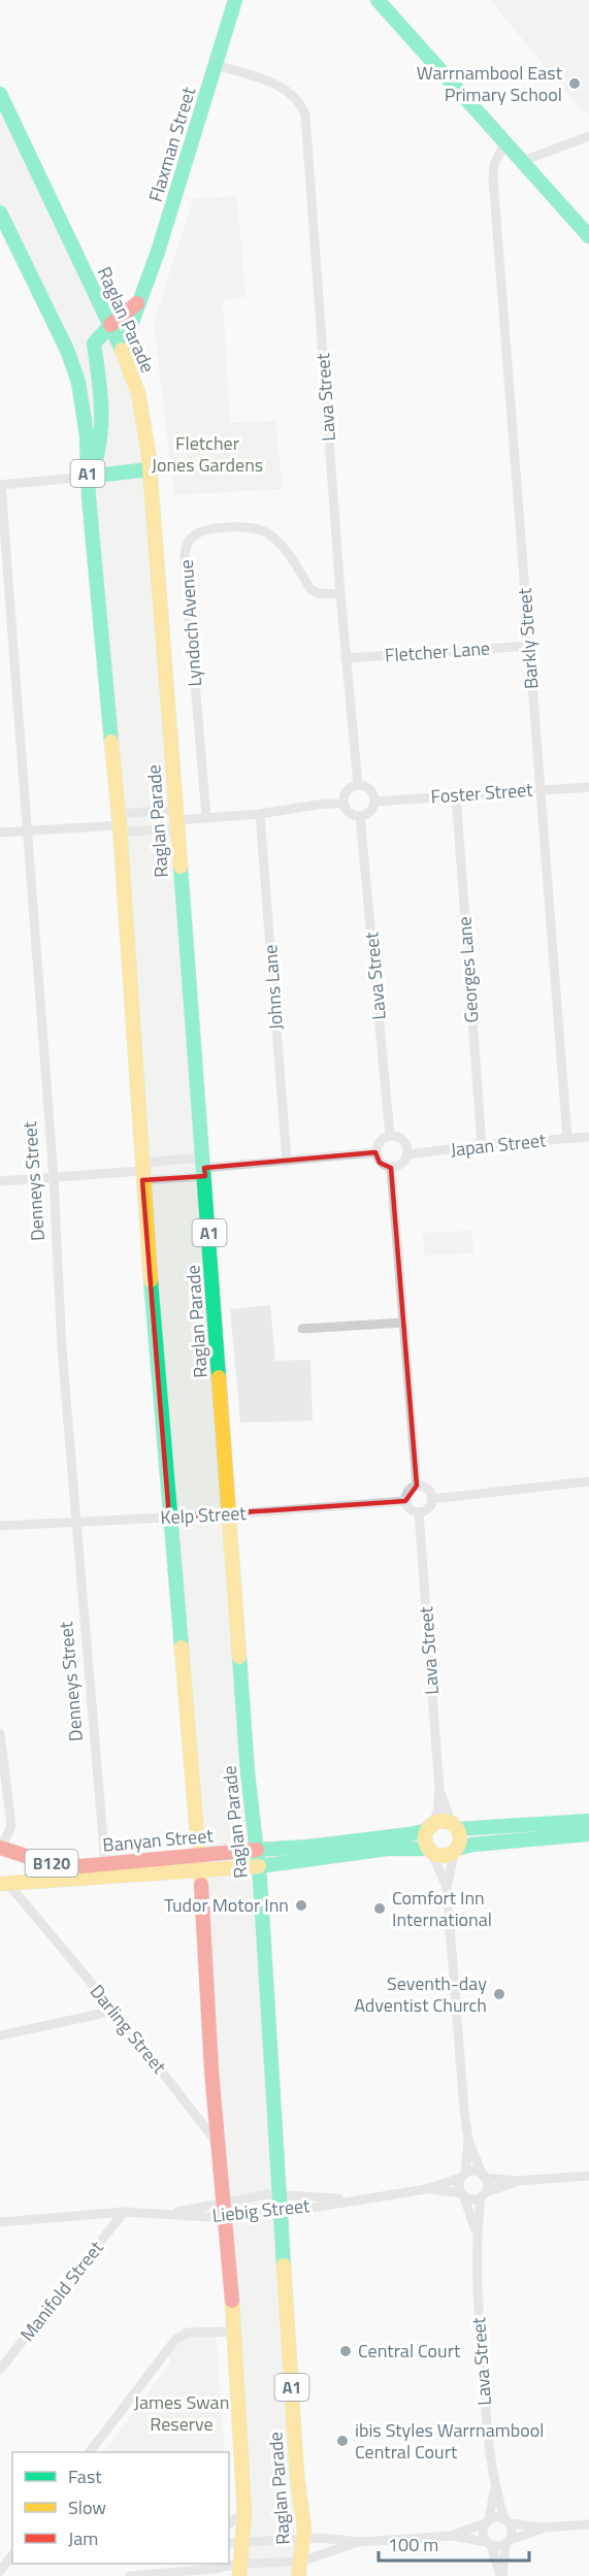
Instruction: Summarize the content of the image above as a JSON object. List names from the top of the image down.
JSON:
{
  "streets": {
    "main road": [
      "Flaxman Street",
      "Raglan Parade",
      "A1",
      "Banyan Street",
      "B120"
    ],
    "street": [
      "Lava Street",
      "Lyndoch Avenue",
      "Barkly Street",
      "Fletcher Lane",
      "Foster Street",
      "Georges Lane",
      "Johns Lane",
      "Japan Street",
      "Denneys Street",
      "Kelp Street",
      "Darling Street",
      "Liebig Street",
      "Manifold Street"
    ]
  },
  "crossings": [
    ["Flaxman Street", "Raglan Parade"],
    ["Flaxman Street", "Lava Street"],
    ["Raglan Parade", "Kelp Street"],
    ["Raglan Parade", "Banyan Street"],
    ["Raglan Parade", "Darling Street"],
    ["Raglan Parade", "Liebig Street"],
    ["Lava Street", "Lyndoch Avenue"],
    ["Lava Street", "Fletcher Lane"],
    ["Lava Street", "Foster Street"],
    ["Lava Street", "Japan Street"],
    ["Lava Street", "Kelp Street"],
    ["Lava Street", "Banyan Street"],
    ["Lava Street", "Liebig Street"],
    ["Barkly Street", "Fletcher Lane"],
    ["Barkly Street", "Foster Street"],
    ["Barkly Street", "Japan Street"],
    ["Foster Street", "Georges Lane"],
    ["Georges Lane", "Japan Street"],
    ["Denneys Street", "Kelp Street"],
    ["Denneys Street", "Banyan Street"],
    ["Banyan Street", "Darling Street"],
    ["Liebig Street", "Manifold Street"]
  ],
  "parks": ["Fletcher Jones Gardens", "James Swan Reserve"],
  "places": [
    "Warrnambool East Primary School",
    "Tudor Motor Inn",
    "Comfort Inn International",
    "Seventh-day Adventist Church",
    "Central Court",
    "ibis Styles Warrnambool Central Court"
  ],
  "legend": ["Fast", "Slow", "Jam"],
  "scale_bar": "100 m"
}
